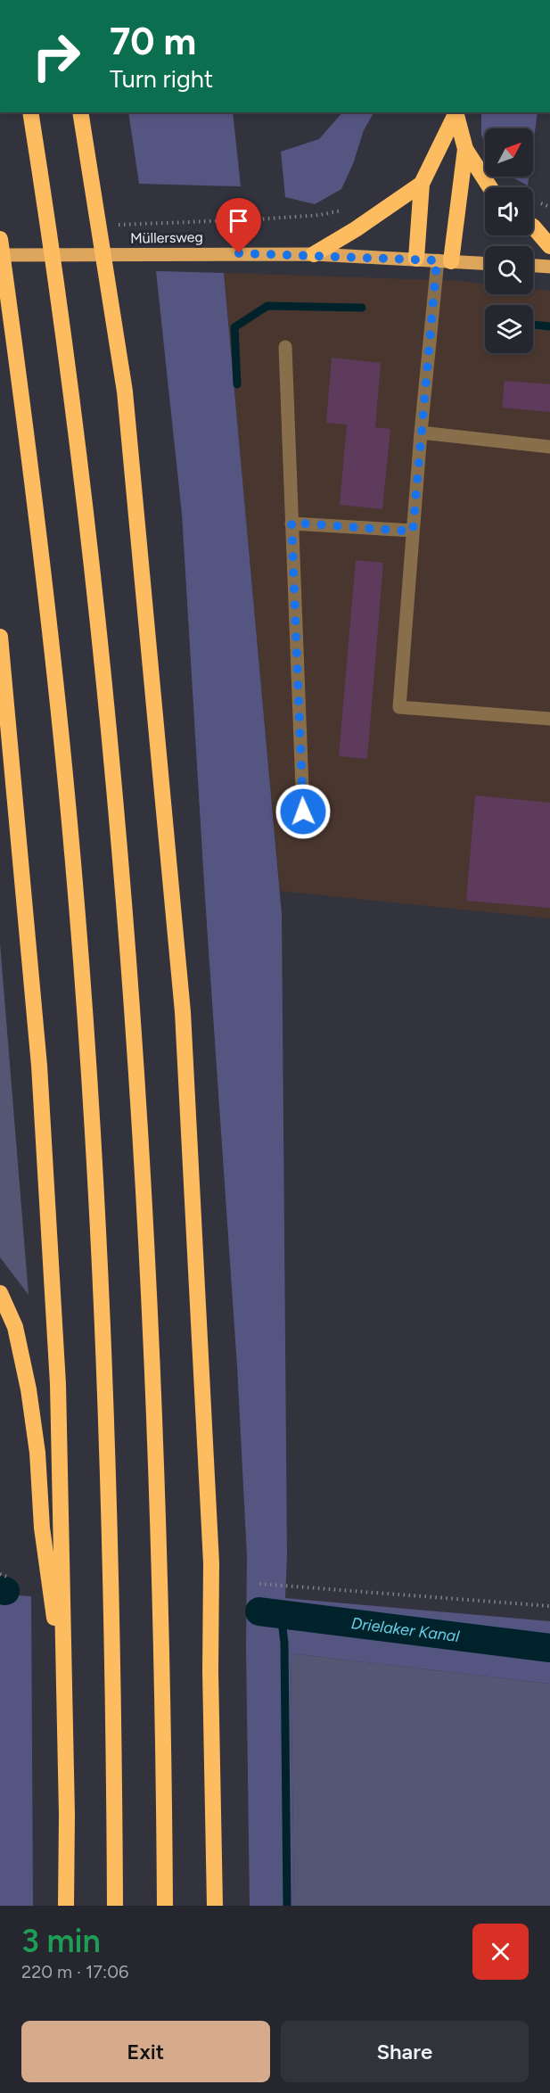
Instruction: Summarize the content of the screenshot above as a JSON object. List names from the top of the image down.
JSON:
{
  "streets": {
    "main road": ["Müllersweg"]
  },
  "water": ["Drielaker Kanal"],
  "north": "top right",
  "page": {
    "turn": ["70 m", "Turn right"],
    "heading": ["3 min", "220 m · 17:06"],
    "buttons": ["Exit", "Share"]
  }
}
